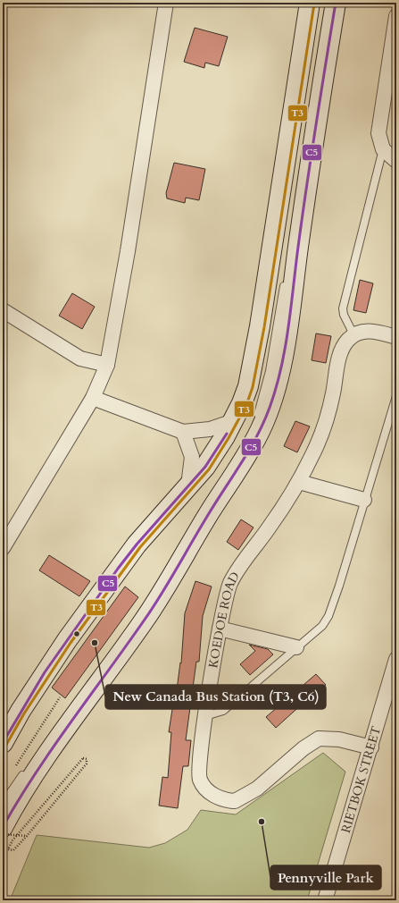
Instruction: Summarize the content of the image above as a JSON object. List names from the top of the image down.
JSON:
{
  "streets": {
    "street": ["KOEDOE ROAD", "RIETBOK STREET"]
  },
  "crossings": [
    ["KOEDOE ROAD", "RIETBOK STREET"]
  ],
  "places": ["New Canada Bus Station (T3, C6)", "Pennyville Park"],
  "lines": ["transit line C5", "transit line T3"]
}
